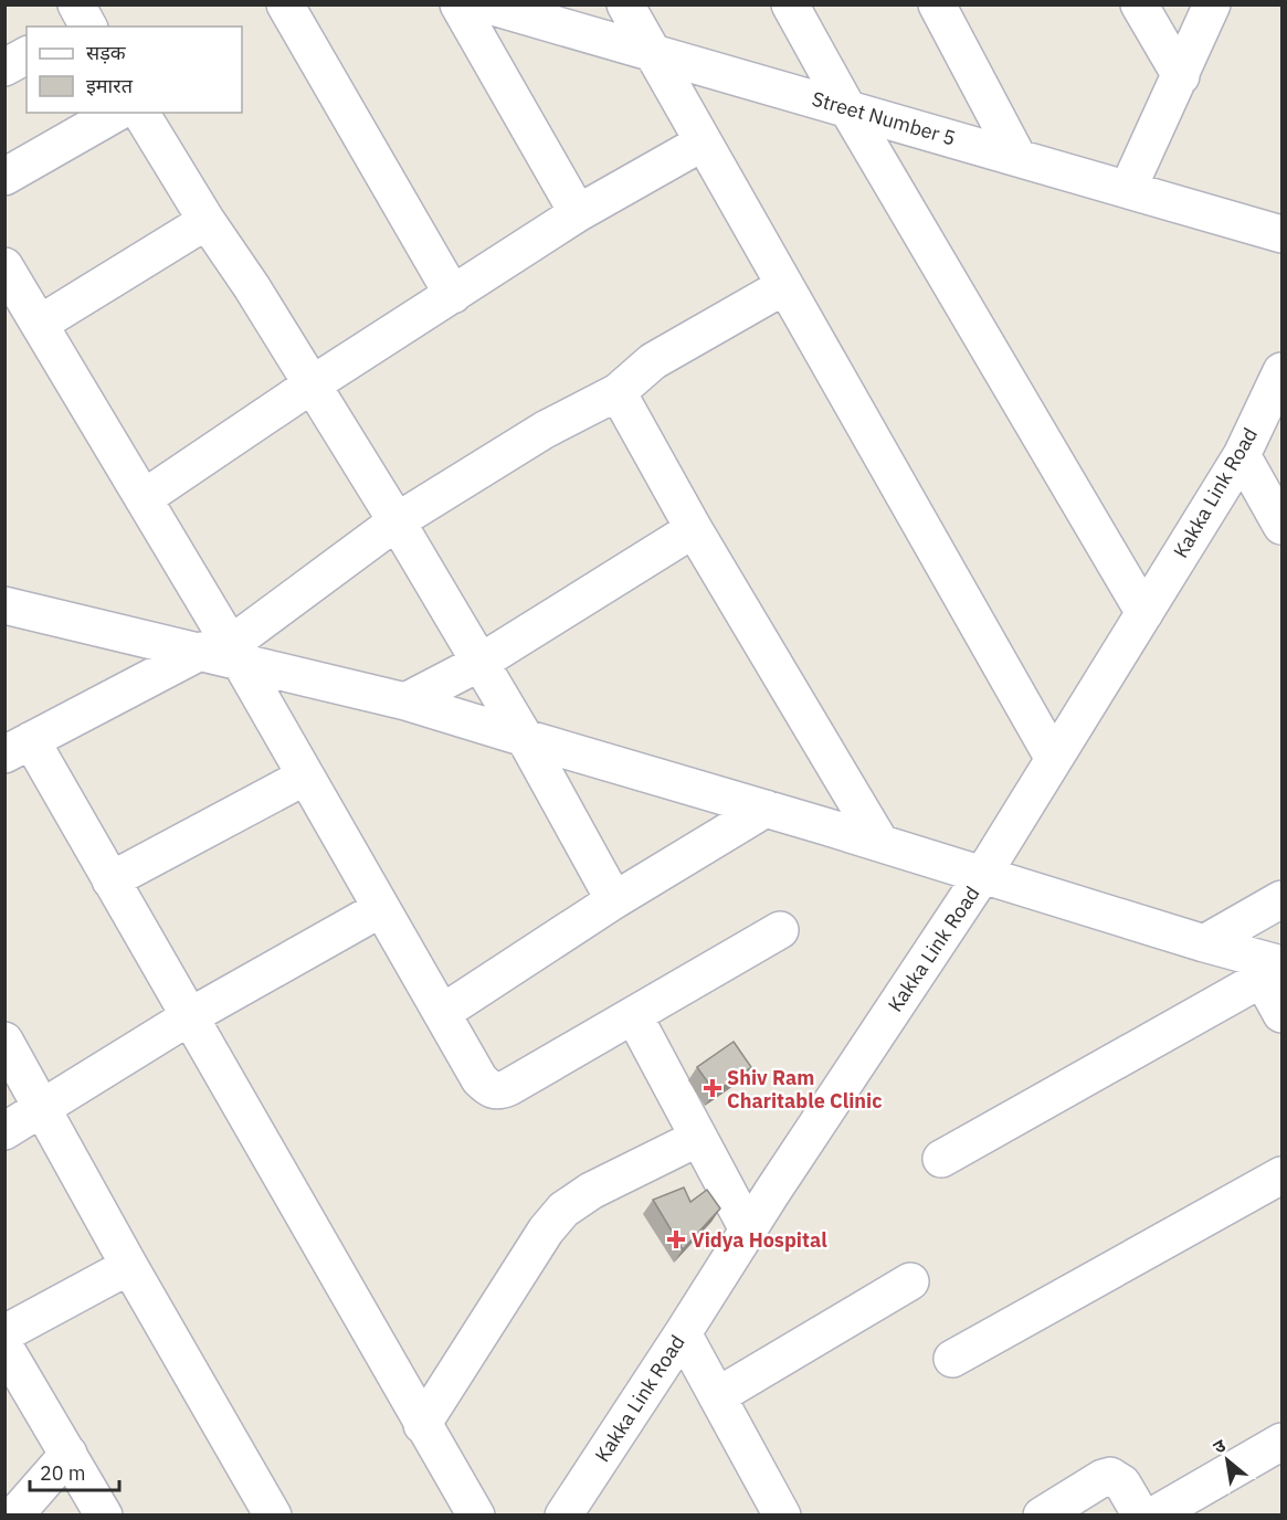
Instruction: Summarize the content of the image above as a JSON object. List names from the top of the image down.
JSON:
{
  "streets": {
    "street": ["Street Number 5", "Kakka Link Road"]
  },
  "places": {
    "health": ["Shiv Ram Charitable Clinic", "Vidya Hospital"]
  },
  "legend": ["सड़क", "इमारत"],
  "scale_bar": "20 m",
  "north": "top left"
}
